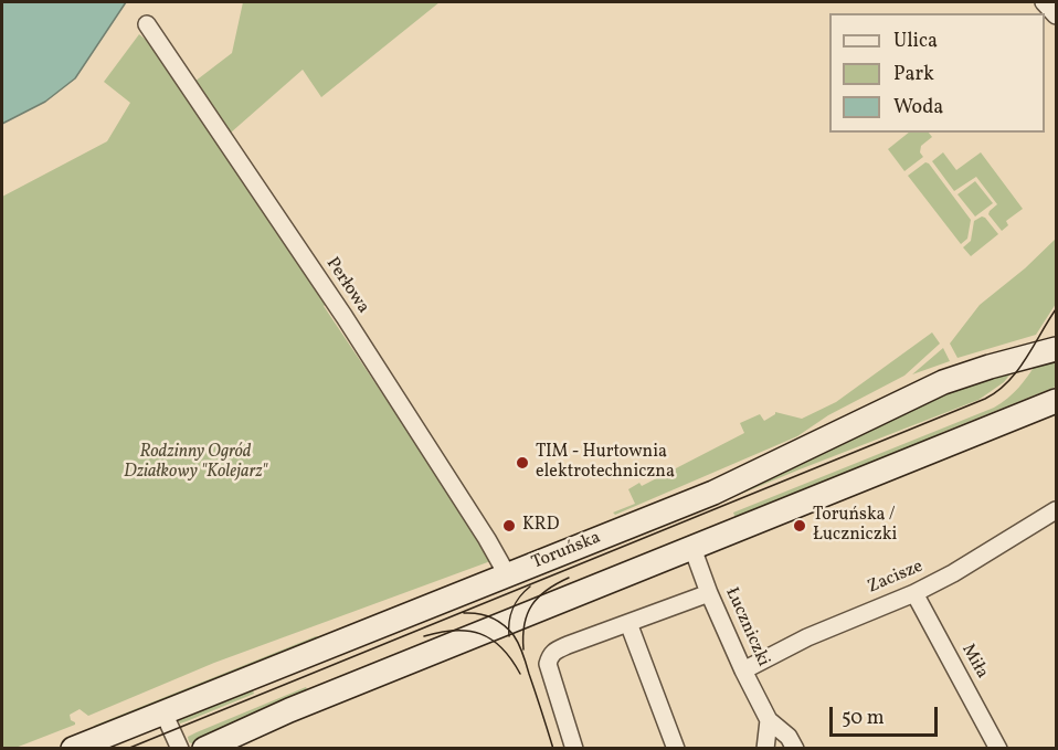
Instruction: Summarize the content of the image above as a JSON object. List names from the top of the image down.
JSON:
{
  "streets": {
    "main road": ["Toruńska"],
    "street": [
      "Perłowa",
      "Zacisze",
      "Łuczniczki",
      "Miła"
    ]
  },
  "crossings": [
    ["Perłowa", "Toruńska"],
    ["Zacisze", "Łuczniczki"],
    ["Zacisze", "Miła"]
  ],
  "parks": ["Rodzinny Ogród Działkowy \"Kolejarz\""],
  "places": ["TIM - Hurtownia elektrotechniczna", "KRD", "Toruńska / Łuczniczki"],
  "legend": ["Ulica", "Park", "Woda"],
  "scale_bar": "50 m"
}
